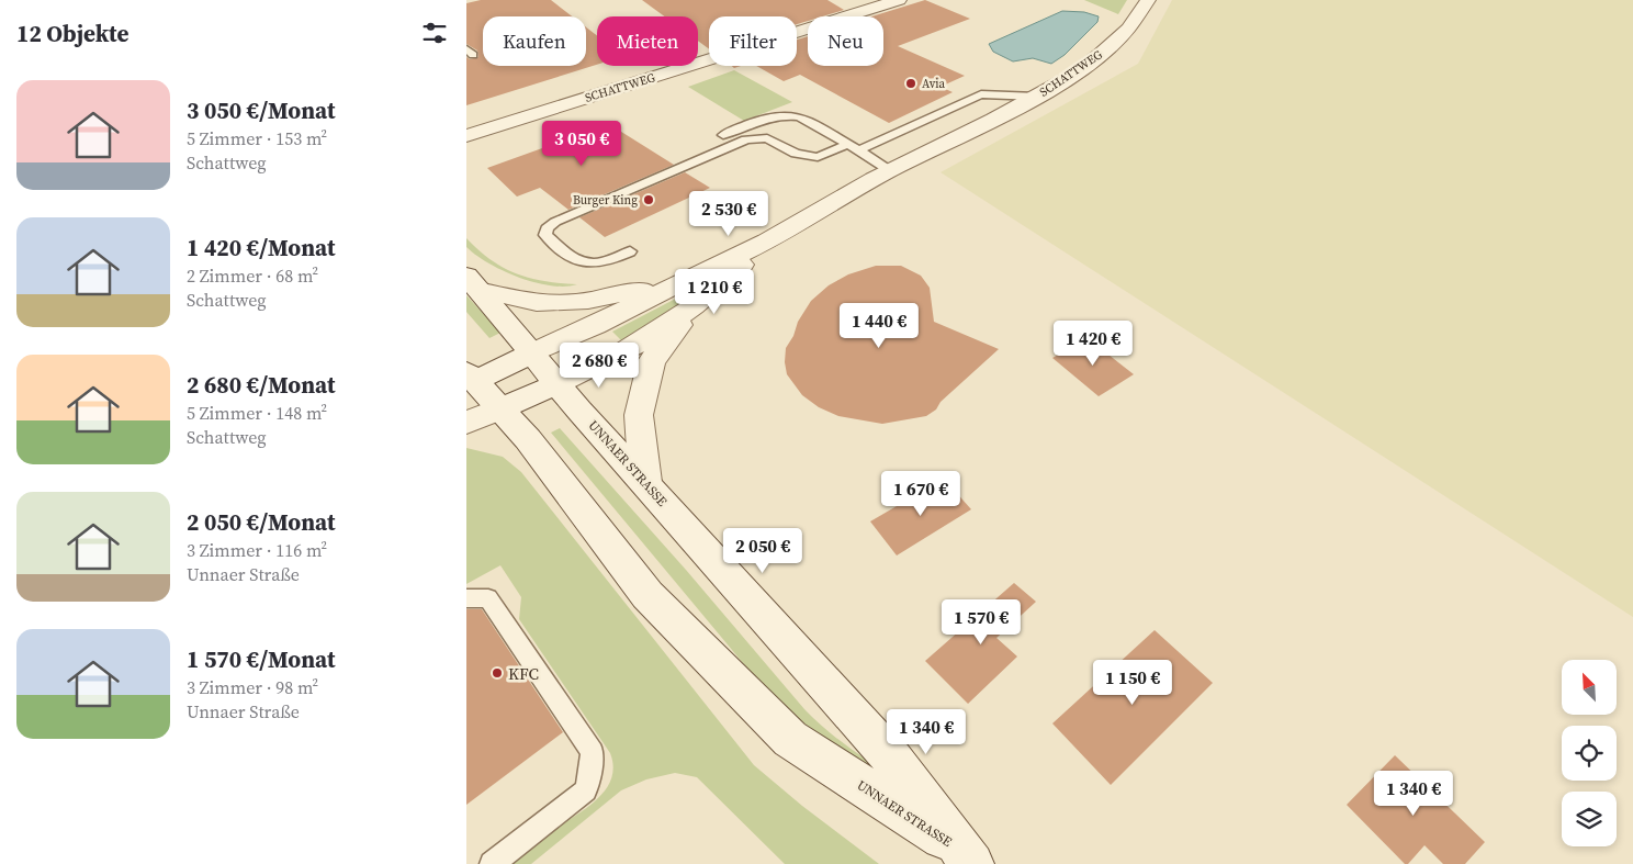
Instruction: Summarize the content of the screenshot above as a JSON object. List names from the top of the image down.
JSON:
{
  "streets": {
    "street": ["SCHATTWEG", "UNNAER STRASSE"]
  },
  "crossings": [
    ["SCHATTWEG", "UNNAER STRASSE"]
  ],
  "places": ["Avia", "Burger King", "KFC"],
  "north": "top left",
  "page": {
    "heading": "12 Objekte",
    "chip": [
      "Kaufen",
      "Mieten",
      "Filter",
      "Neu"
    ],
    "list": [
      {
        "name": "3 050 €/Monat",
        "note": "5 Zimmer · 153 m² · Schattweg"
      },
      {
        "name": "1 420 €/Monat",
        "note": "2 Zimmer · 68 m² · Schattweg"
      },
      {
        "name": "2 680 €/Monat",
        "note": "5 Zimmer · 148 m² · Schattweg"
      },
      {
        "name": "2 050 €/Monat",
        "note": "3 Zimmer · 116 m² · Unnaer Straße"
      },
      {
        "name": "1 570 €/Monat",
        "note": "3 Zimmer · 98 m² · Unnaer Straße"
      }
    ],
    "price": [
      "3 050 €",
      "2 530 €",
      "1 210 €",
      "1 440 €",
      "1 420 €",
      "2 680 €",
      "1 670 €",
      "2 050 €",
      "1 570 €",
      "1 150 €",
      "1 340 €",
      "1 340 €"
    ]
  }
}
